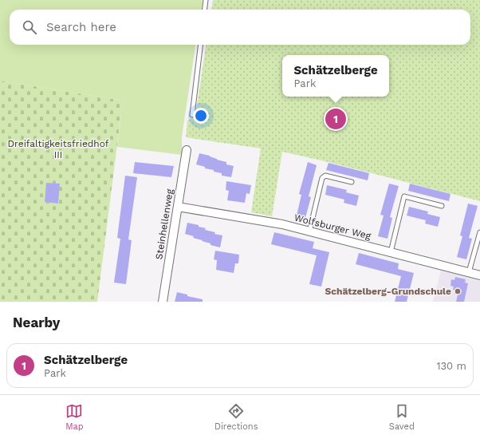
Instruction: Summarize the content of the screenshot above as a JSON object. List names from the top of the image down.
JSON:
{
  "streets": {
    "street": ["Steinhellenweg", "Wolfsburger Weg"]
  },
  "crossings": [
    ["Steinhellenweg", "Wolfsburger Weg"]
  ],
  "parks": ["Dreifaltigkeitsfriedhof III"],
  "places": ["Schätzelberg-Grundschule"],
  "page": {
    "search": "Search here",
    "popup": ["Schätzelberge", "Park"],
    "pins": "1",
    "heading": "Nearby",
    "list": [
      {
        "mark": "1",
        "name": "Schätzelberge",
        "note": "Park",
        "value": "130 m"
      }
    ],
    "nav": ["Map", "Directions", "Saved"]
  }
}
